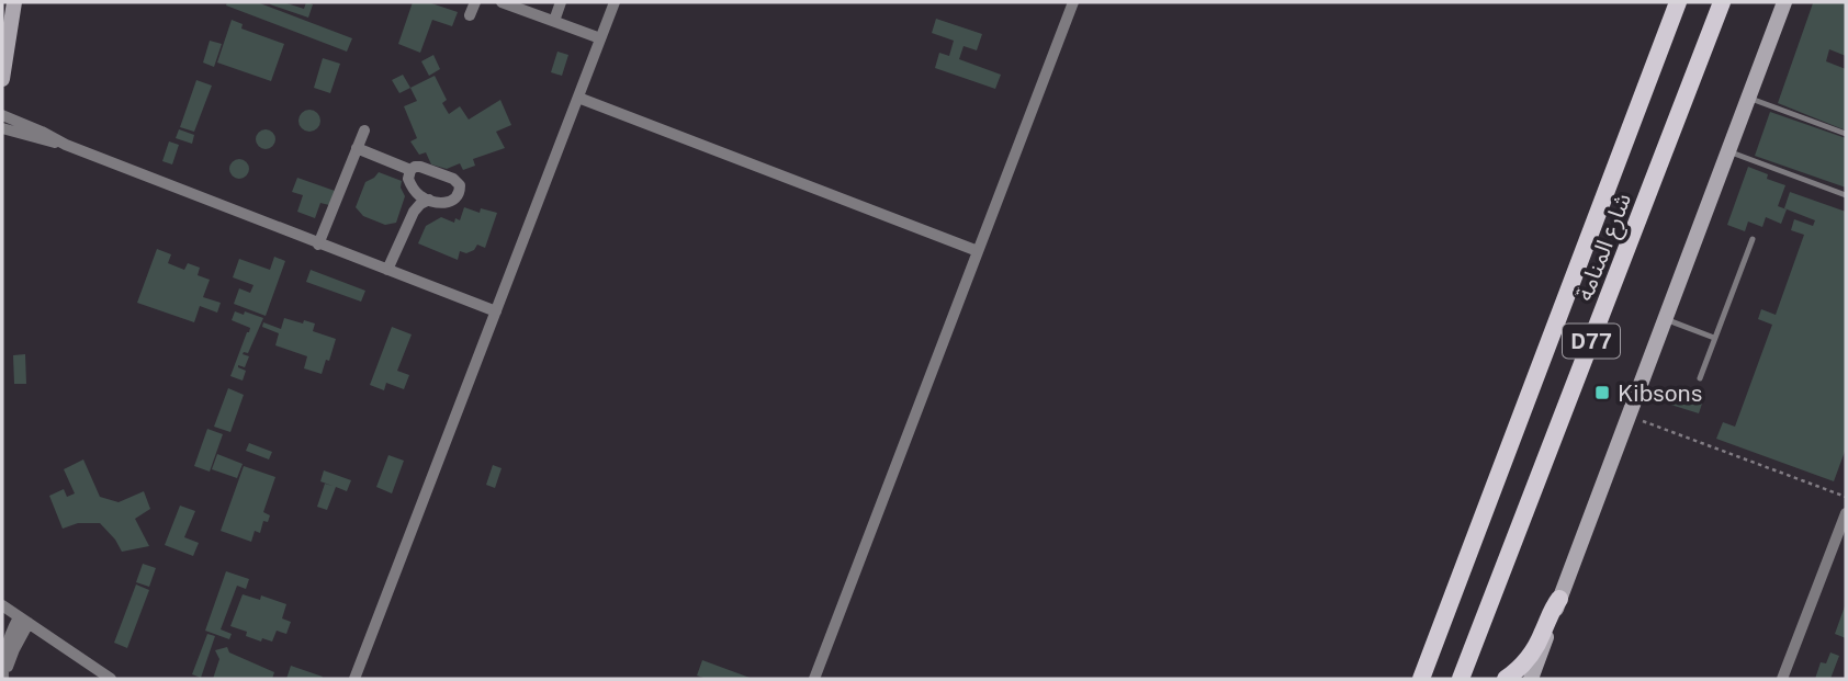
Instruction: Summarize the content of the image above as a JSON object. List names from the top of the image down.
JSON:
{
  "streets": {
    "main road": ["شارع المنامة", "D77"]
  },
  "places": {
    "transit": ["Kibsons"]
  }
}
